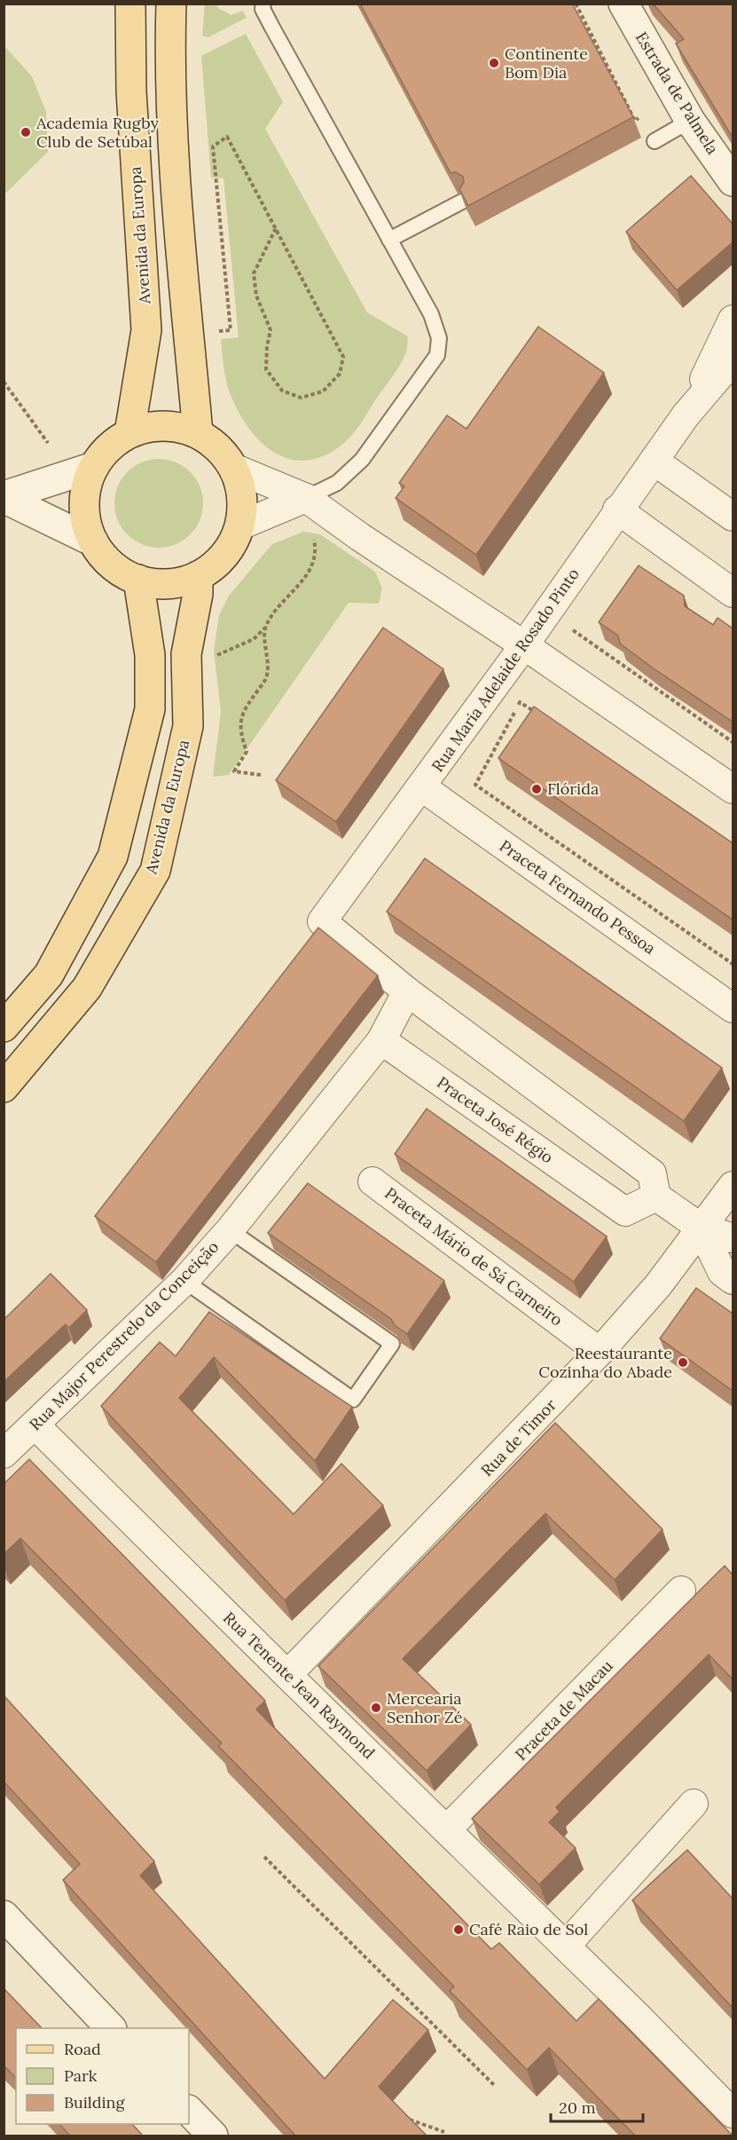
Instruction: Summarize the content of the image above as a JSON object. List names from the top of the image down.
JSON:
{
  "streets": {
    "main road": ["Avenida da Europa"],
    "street": [
      "Estrada de Palmela",
      "Rua Maria Adelaide Rosado Pinto",
      "Praceta Fernando Pessoa",
      "Praceta José Régio",
      "Praceta Mário de Sá Carneiro",
      "Rua Major Perestrelo da Conceição",
      "Rua de Timor",
      "Rua Tenente Jean Raymond",
      "Praceta de Macau"
    ]
  },
  "crossings": [
    ["Rua Maria Adelaide Rosado Pinto", "Praceta Fernando Pessoa"],
    ["Praceta José Régio", "Rua Major Perestrelo da Conceição"],
    ["Praceta Mário de Sá Carneiro", "Rua de Timor"],
    ["Rua Major Perestrelo da Conceição", "Rua Tenente Jean Raymond"],
    ["Rua de Timor", "Rua Tenente Jean Raymond"],
    ["Rua Tenente Jean Raymond", "Praceta de Macau"]
  ],
  "places": [
    "Continente Bom Dia",
    "Academia Rugby Club de Setúbal",
    "Flórida",
    "Reestaurante Cozinha do Abade",
    "Mercearia Senhor Zé",
    "Café Raio de Sol"
  ],
  "legend": ["Road", "Park", "Building"],
  "scale_bar": "20 m"
}
